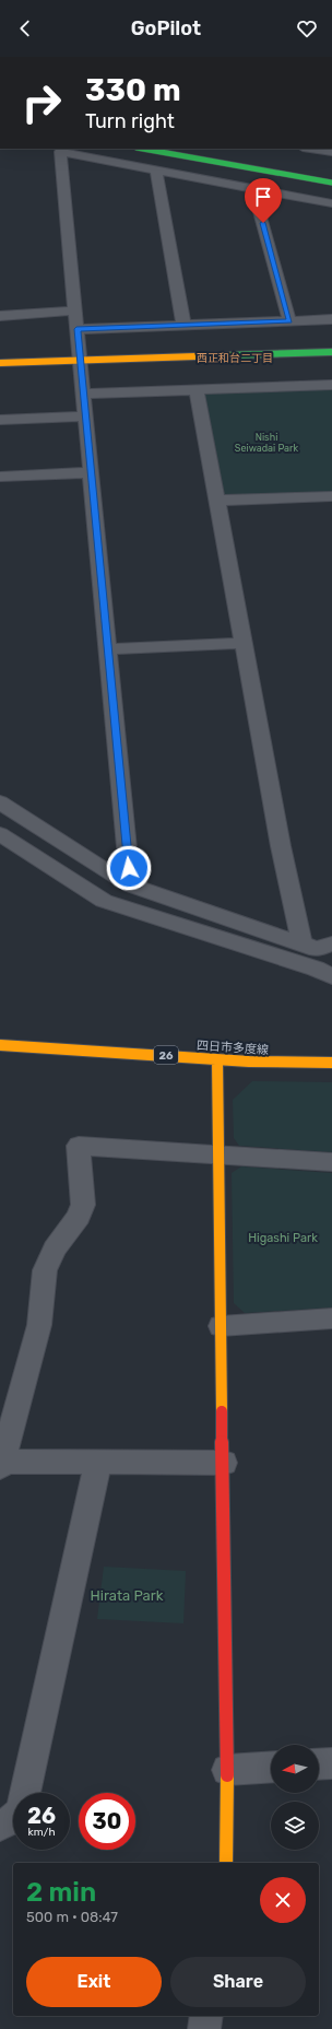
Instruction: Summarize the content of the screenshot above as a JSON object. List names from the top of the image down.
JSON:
{
  "streets": {
    "main road": ["四日市多度線", "26"]
  },
  "districts": ["西正和台二丁目"],
  "parks": ["Nishi Seiwadai Park", "Higashi Park", "Hirata Park"],
  "north": "left",
  "page": {
    "header": "GoPilot",
    "turn": ["330 m", "Turn right"],
    "speed": "26 km/h",
    "limit": "30",
    "heading": ["2 min", "500 m · 08:47"],
    "buttons": ["Exit", "Share"]
  }
}
